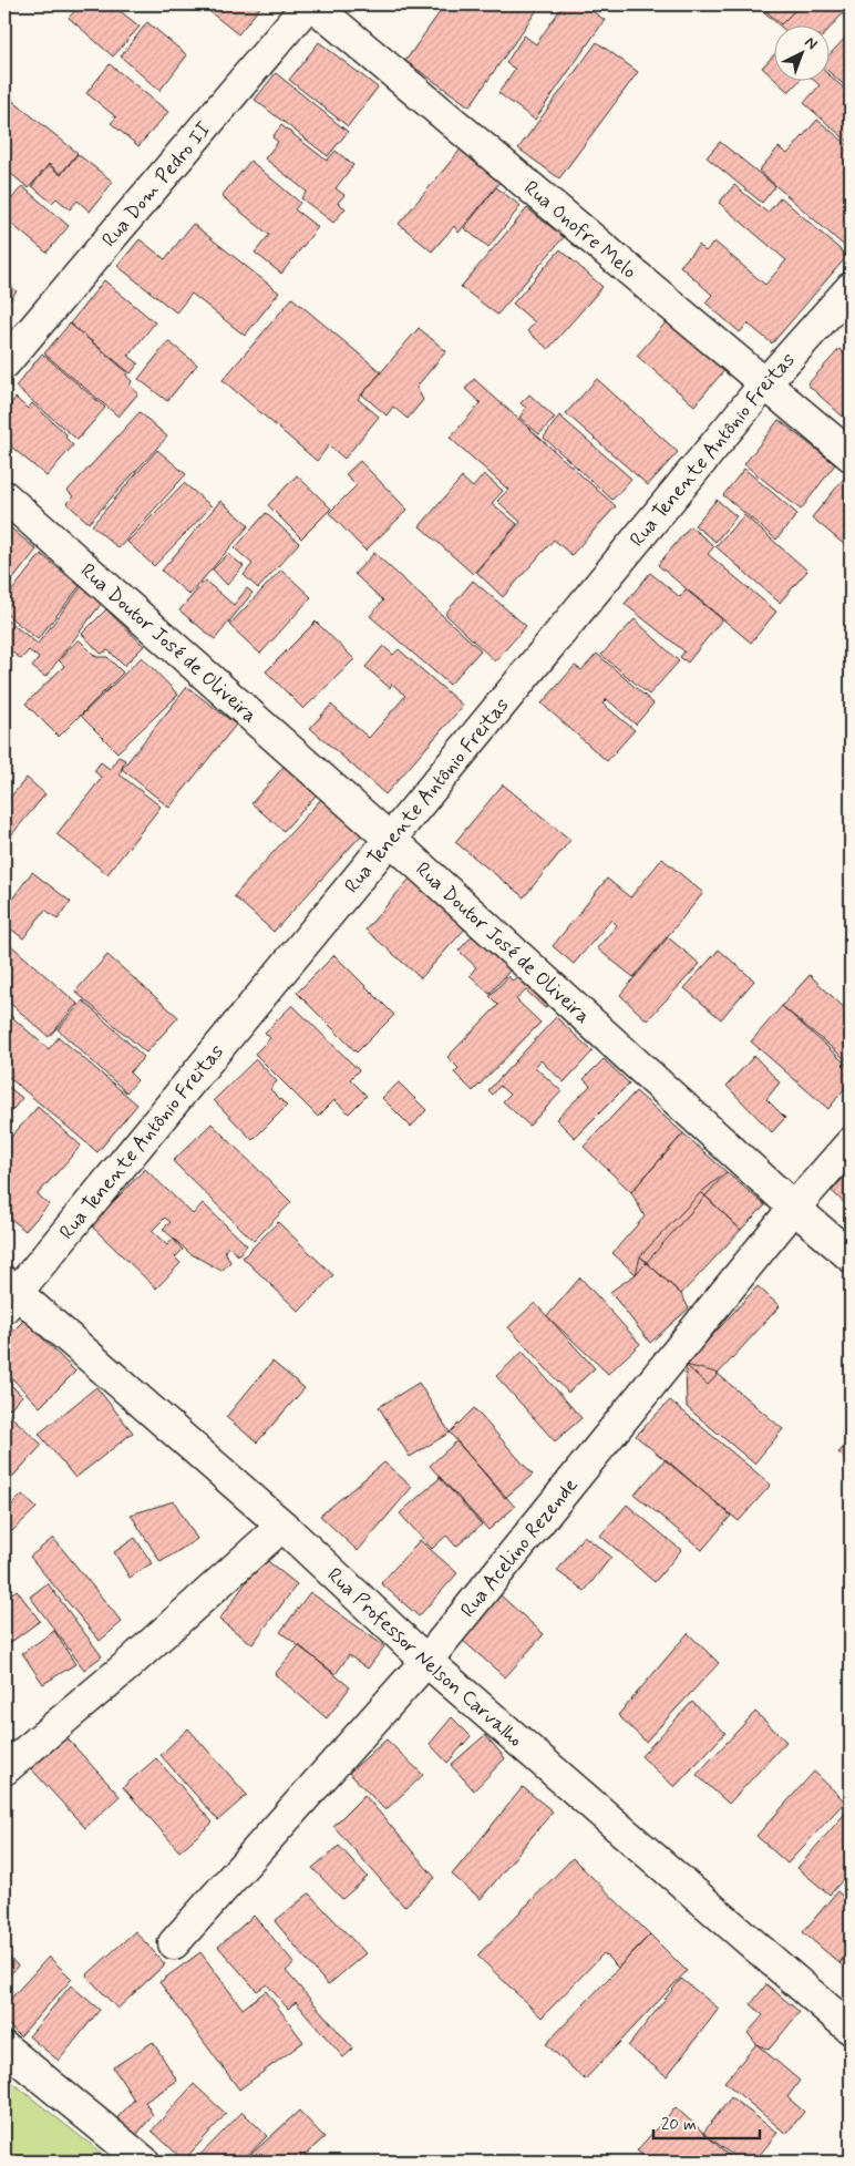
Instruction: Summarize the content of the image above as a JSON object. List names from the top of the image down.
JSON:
{
  "streets": {
    "street": [
      "Rua Dom Pedro II",
      "Rua Onofre Melo",
      "Rua Tenente Antônio Freitas",
      "Rua Doutor José de Oliveira",
      "Rua Acelino Rezende",
      "Rua Professor Nelson Carvalho"
    ]
  },
  "crossings": [
    ["Rua Onofre Melo", "Rua Tenente Antônio Freitas"],
    ["Rua Tenente Antônio Freitas", "Rua Doutor José de Oliveira"],
    ["Rua Tenente Antônio Freitas", "Rua Professor Nelson Carvalho"],
    ["Rua Doutor José de Oliveira", "Rua Acelino Rezende"],
    ["Rua Acelino Rezende", "Rua Professor Nelson Carvalho"]
  ],
  "scale_bar": "20 m",
  "north": "top right"
}
